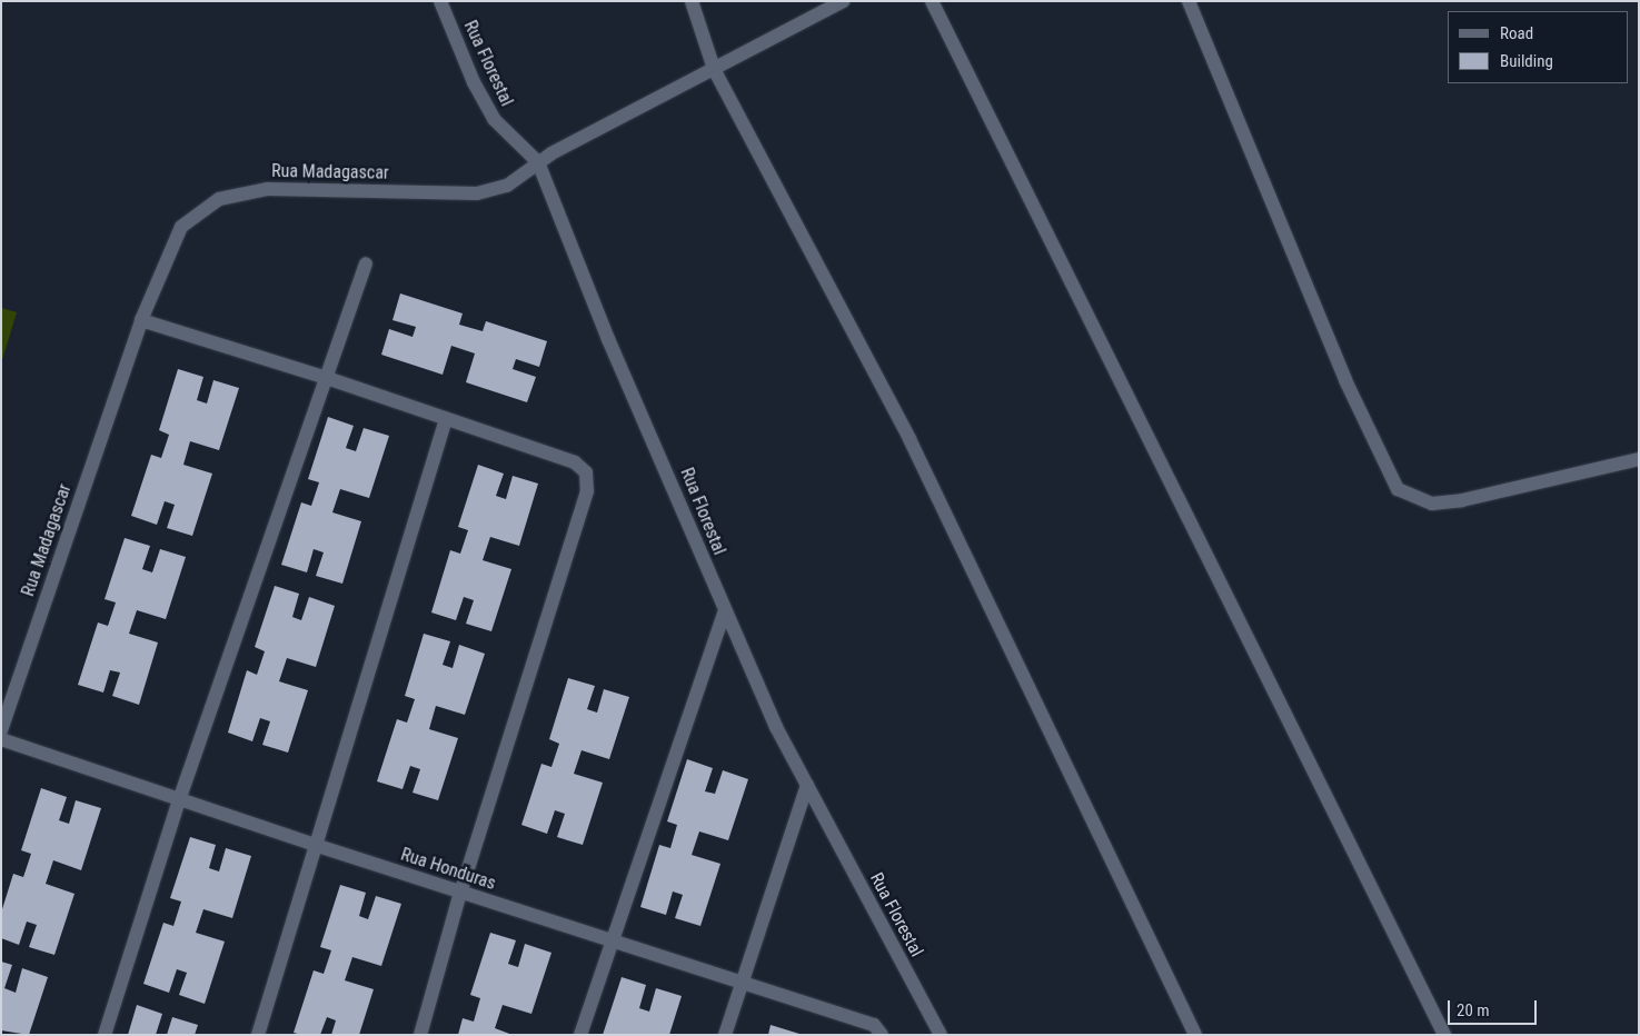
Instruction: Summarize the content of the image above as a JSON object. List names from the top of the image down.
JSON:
{
  "streets": {
    "street": ["Rua Florestal", "Rua Madagascar", "Rua Honduras"]
  },
  "crossings": [
    ["Rua Florestal", "Rua Madagascar"]
  ],
  "legend": ["Road", "Building"],
  "scale_bar": "20 m"
}
